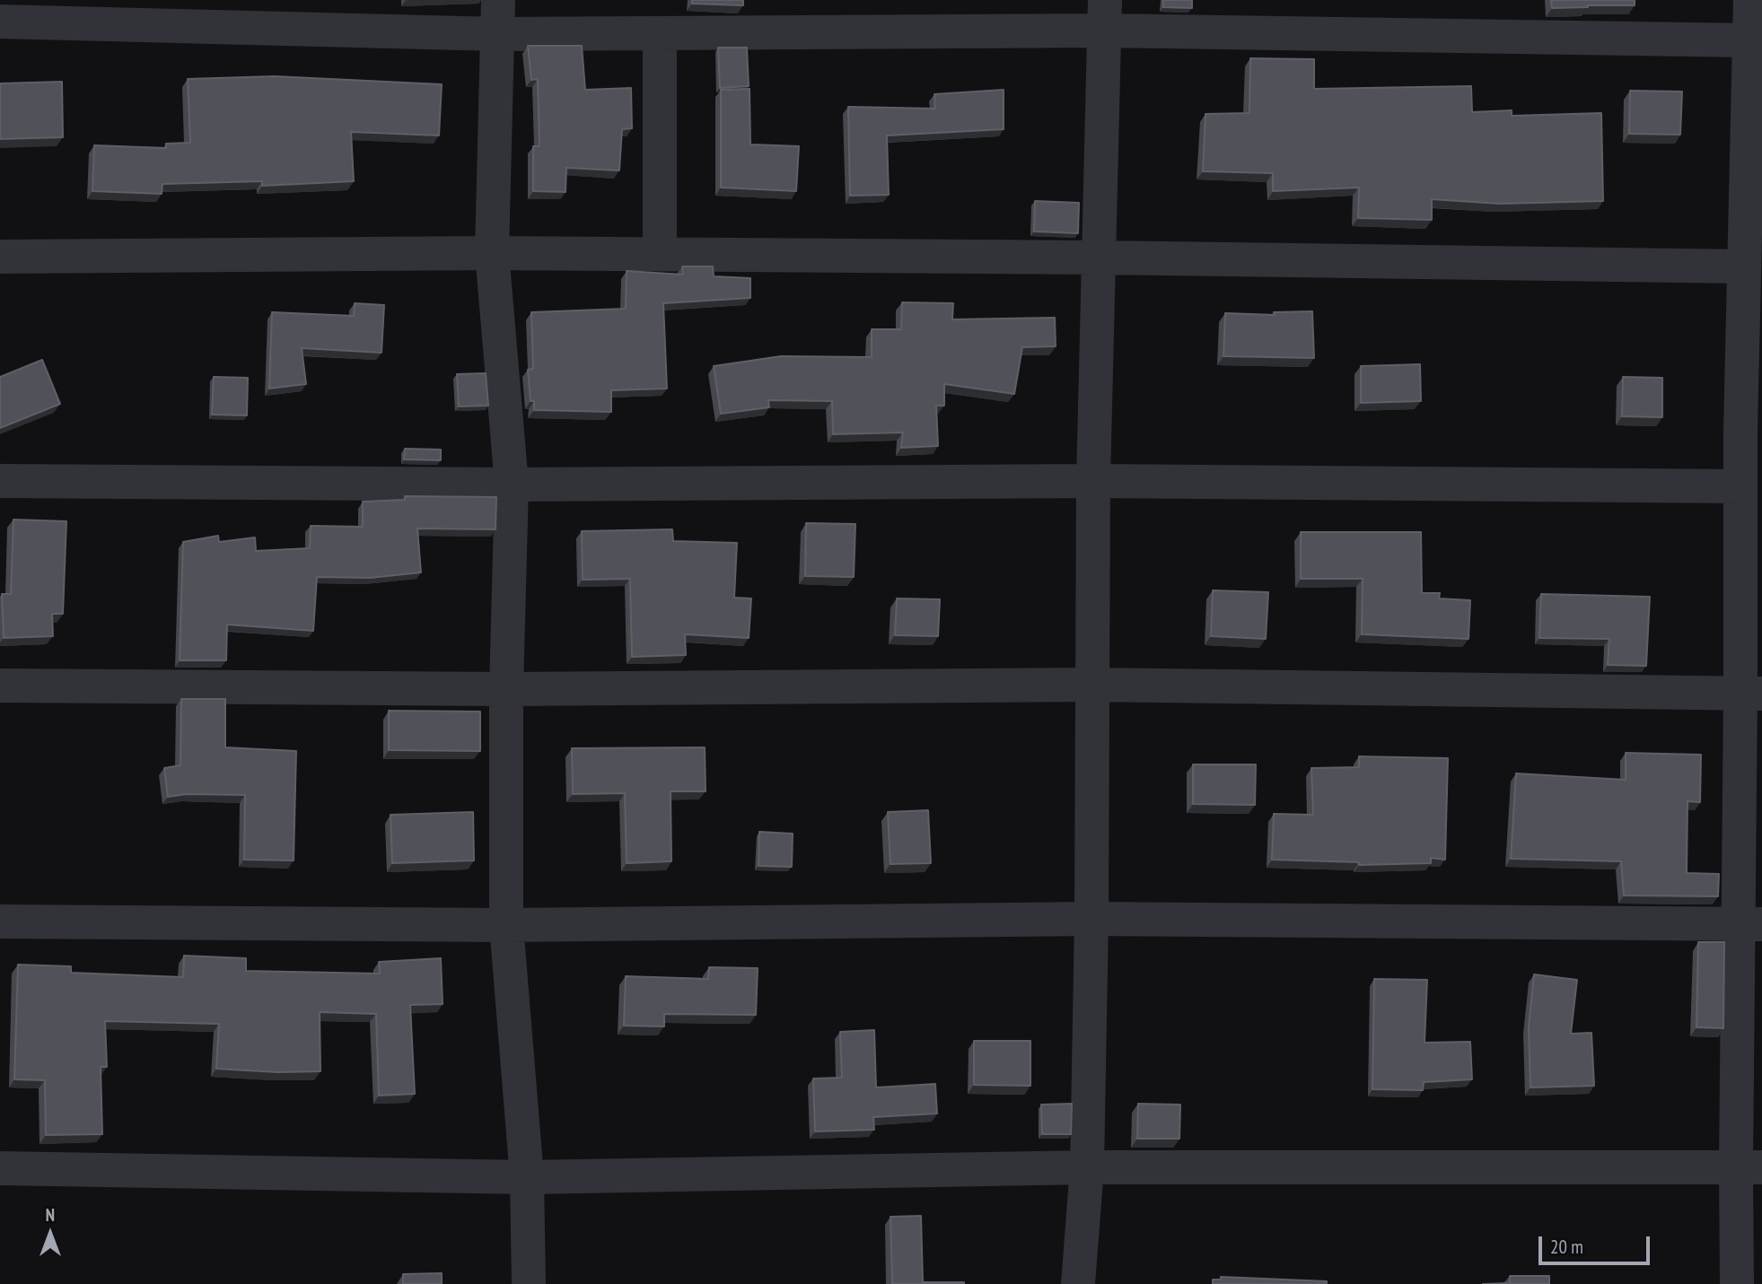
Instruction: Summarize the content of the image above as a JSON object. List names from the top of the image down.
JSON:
{
  "scale_bar": "20 m",
  "north": "top"
}
